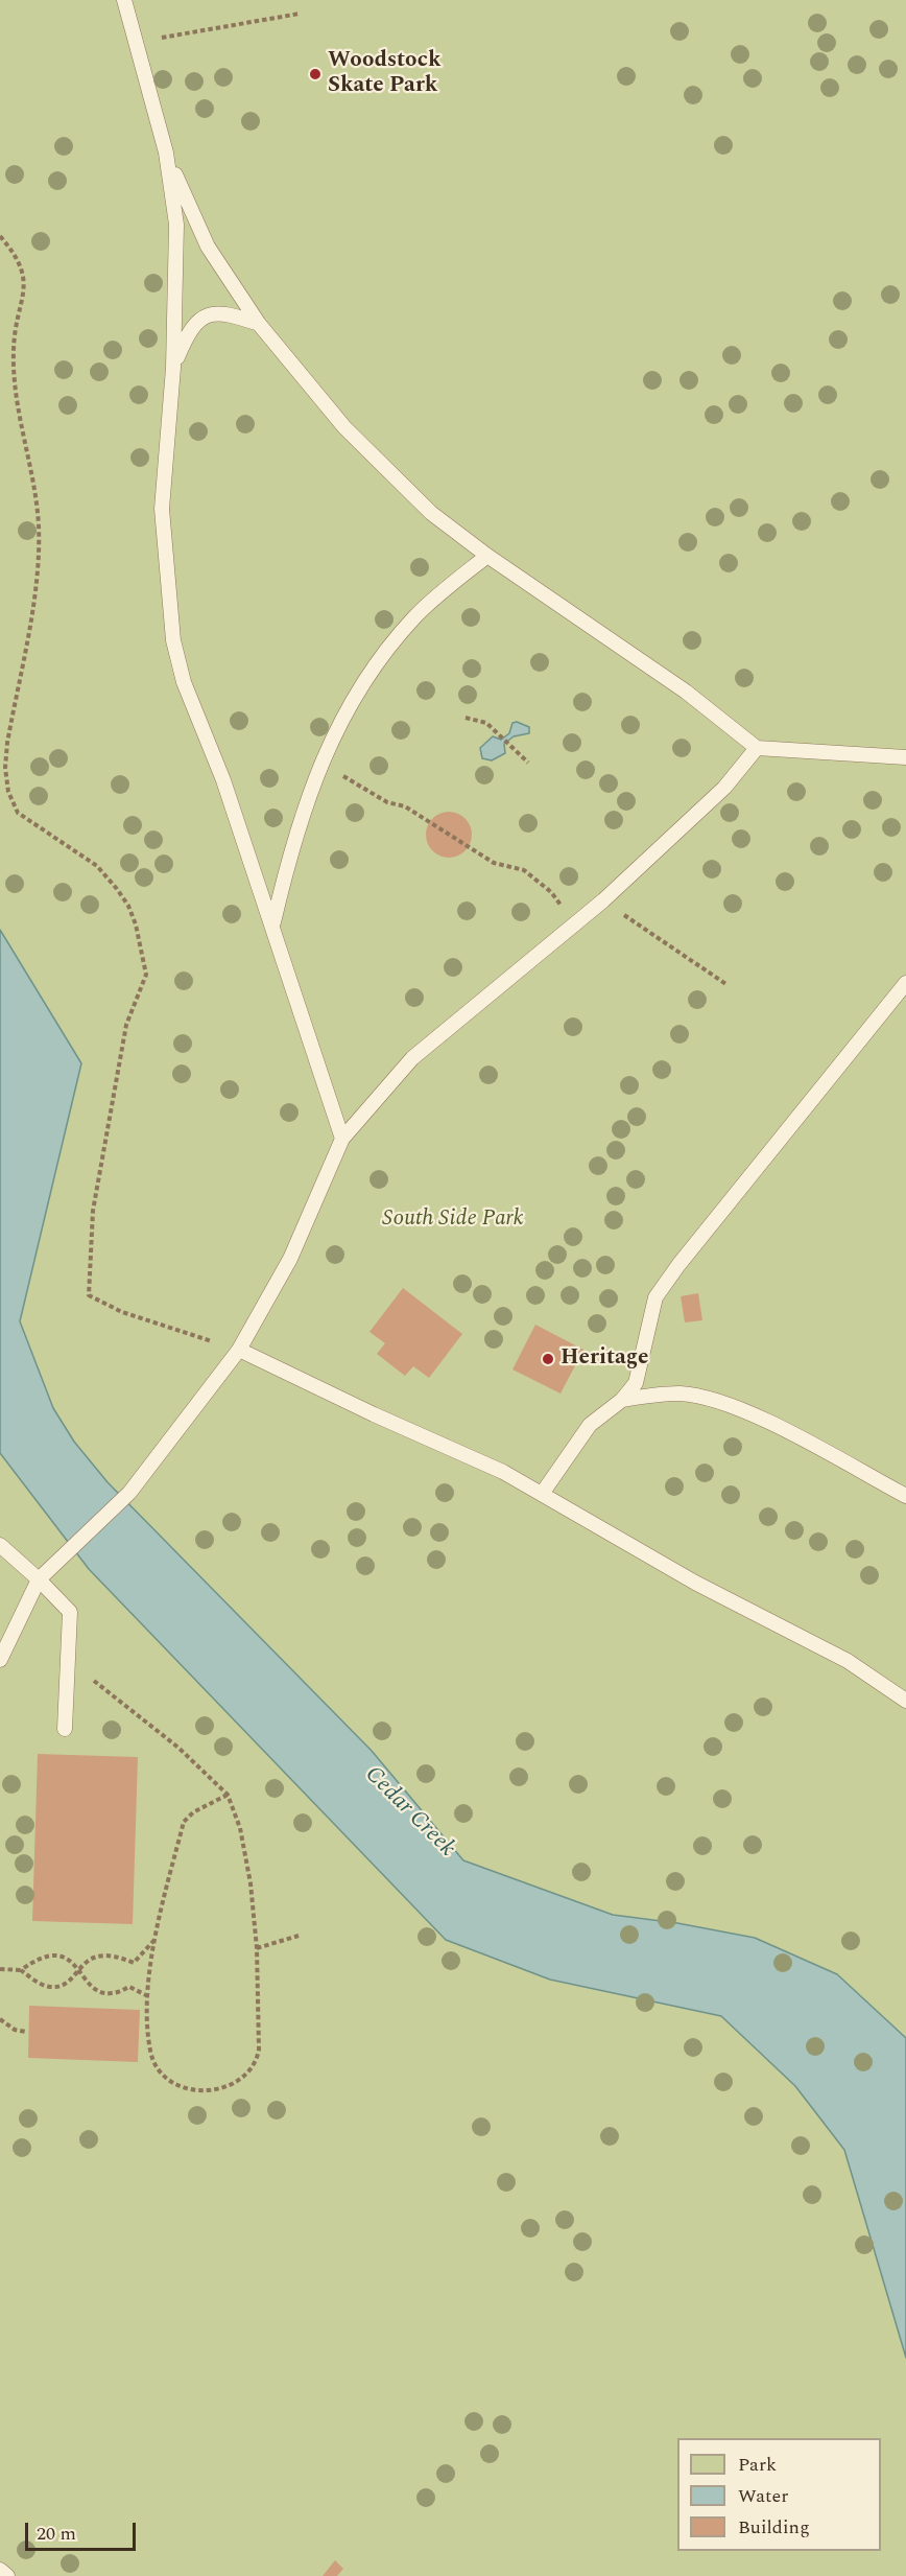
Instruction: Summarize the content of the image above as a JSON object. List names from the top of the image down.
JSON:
{
  "water": ["Cedar Creek"],
  "parks": ["South Side Park"],
  "places": ["Woodstock Skate Park", "Heritage"],
  "legend": ["Park", "Water", "Building"],
  "scale_bar": "20 m"
}
